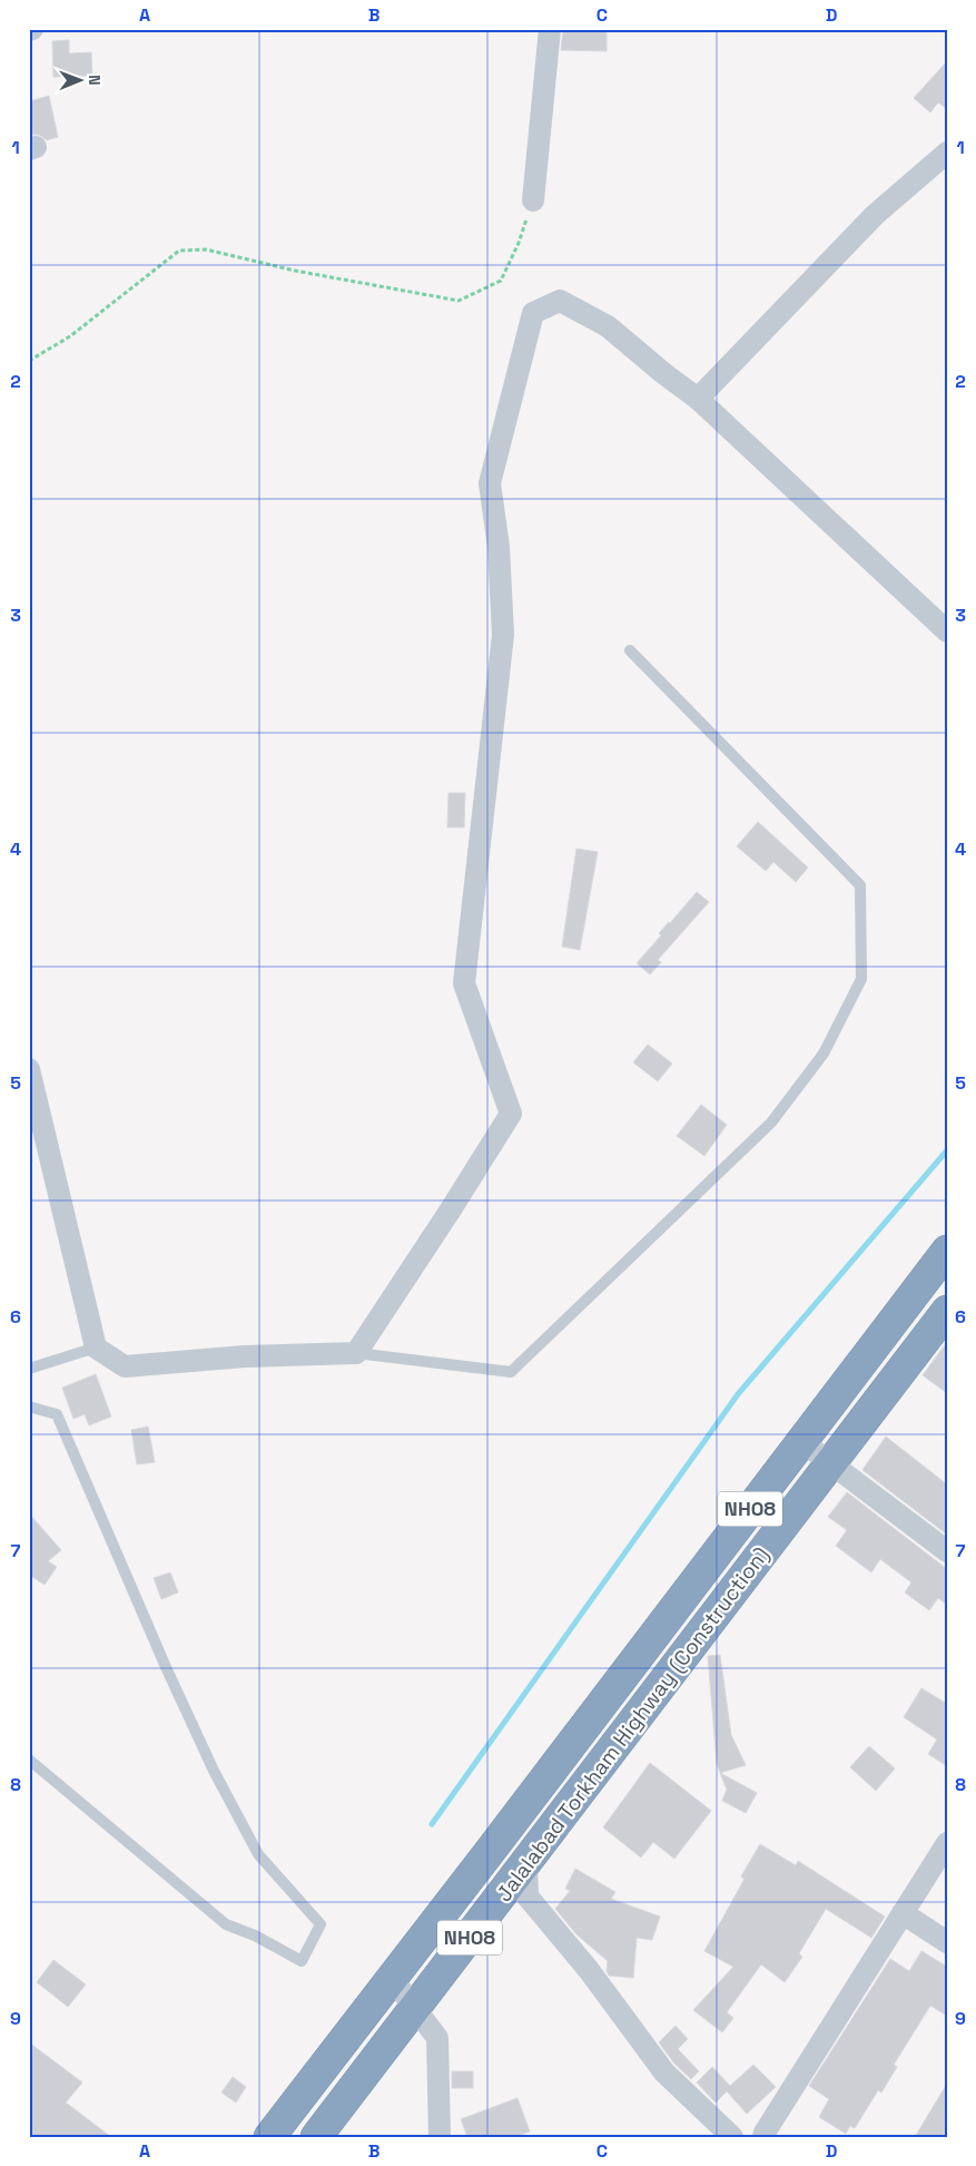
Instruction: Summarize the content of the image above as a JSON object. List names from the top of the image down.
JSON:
{
  "streets": {
    "highway": ["NH08", "Jalalabad Torkham Highway (Construction)"]
  },
  "crossings": [
    ["NH08", "Jalalabad Torkham Highway (Construction)"]
  ],
  "north": "right",
  "grid": {
    "columns": [
      "A",
      "B",
      "C",
      "D"
    ],
    "rows": [
      "1",
      "2",
      "3",
      "4",
      "5",
      "6",
      "7",
      "8",
      "9"
    ]
  }
}
